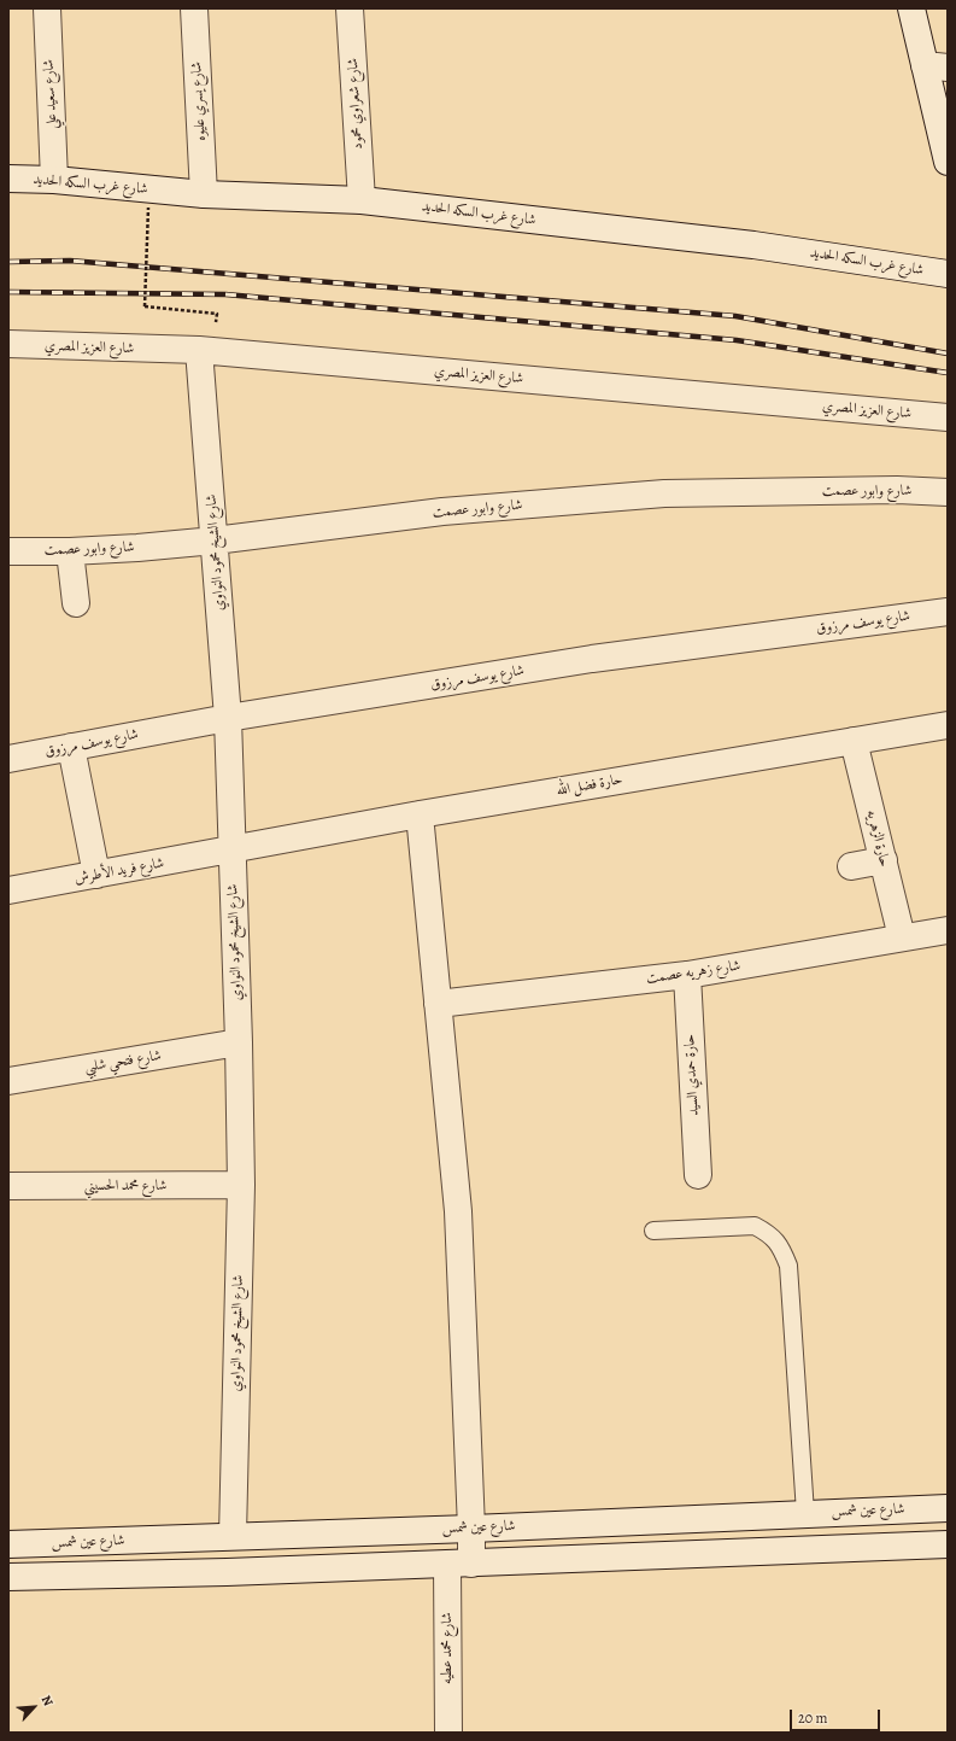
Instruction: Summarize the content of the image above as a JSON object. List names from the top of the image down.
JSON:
{
  "streets": {
    "street": [
      "شارع سعيد علي",
      "شارع يسري عليوه",
      "شارع شعراوي محمود",
      "شارع غرب السكه الحديد",
      "شارع العزيز المصري",
      "شارع وابور عصمت",
      "شارع الشيخ محمود النواوي",
      "شارع يوسف مرزوق",
      "حارة فضل الله",
      "حارة الزهريه",
      "شارع فريد الأطرش",
      "شارع زهريه عصمت",
      "شارع فتحي شلبي",
      "حارة حمدي السيد",
      "شارع محمد الحسيني",
      "شارع عين شمس",
      "شارع محمد عطيه"
    ]
  },
  "crossings": [
    ["شارع سعيد علي", "شارع غرب السكه الحديد"],
    ["شارع يسري عليوه", "شارع غرب السكه الحديد"],
    ["شارع شعراوي محمود", "شارع غرب السكه الحديد"],
    ["شارع العزيز المصري", "شارع الشيخ محمود النواوي"],
    ["شارع وابور عصمت", "شارع الشيخ محمود النواوي"],
    ["شارع الشيخ محمود النواوي", "شارع يوسف مرزوق"],
    ["شارع الشيخ محمود النواوي", "حارة فضل الله"],
    ["شارع الشيخ محمود النواوي", "شارع فريد الأطرش"],
    ["شارع الشيخ محمود النواوي", "شارع فتحي شلبي"],
    ["شارع الشيخ محمود النواوي", "شارع محمد الحسيني"],
    ["شارع الشيخ محمود النواوي", "شارع عين شمس"],
    ["حارة فضل الله", "حارة الزهريه"],
    ["حارة فضل الله", "شارع فريد الأطرش"],
    ["حارة فضل الله", "شارع محمد عطيه"],
    ["حارة الزهريه", "شارع زهريه عصمت"],
    ["شارع زهريه عصمت", "حارة حمدي السيد"],
    ["شارع زهريه عصمت", "شارع محمد عطيه"],
    ["شارع عين شمس", "شارع محمد عطيه"]
  ],
  "scale_bar": "20 m",
  "north": "top right"
}
